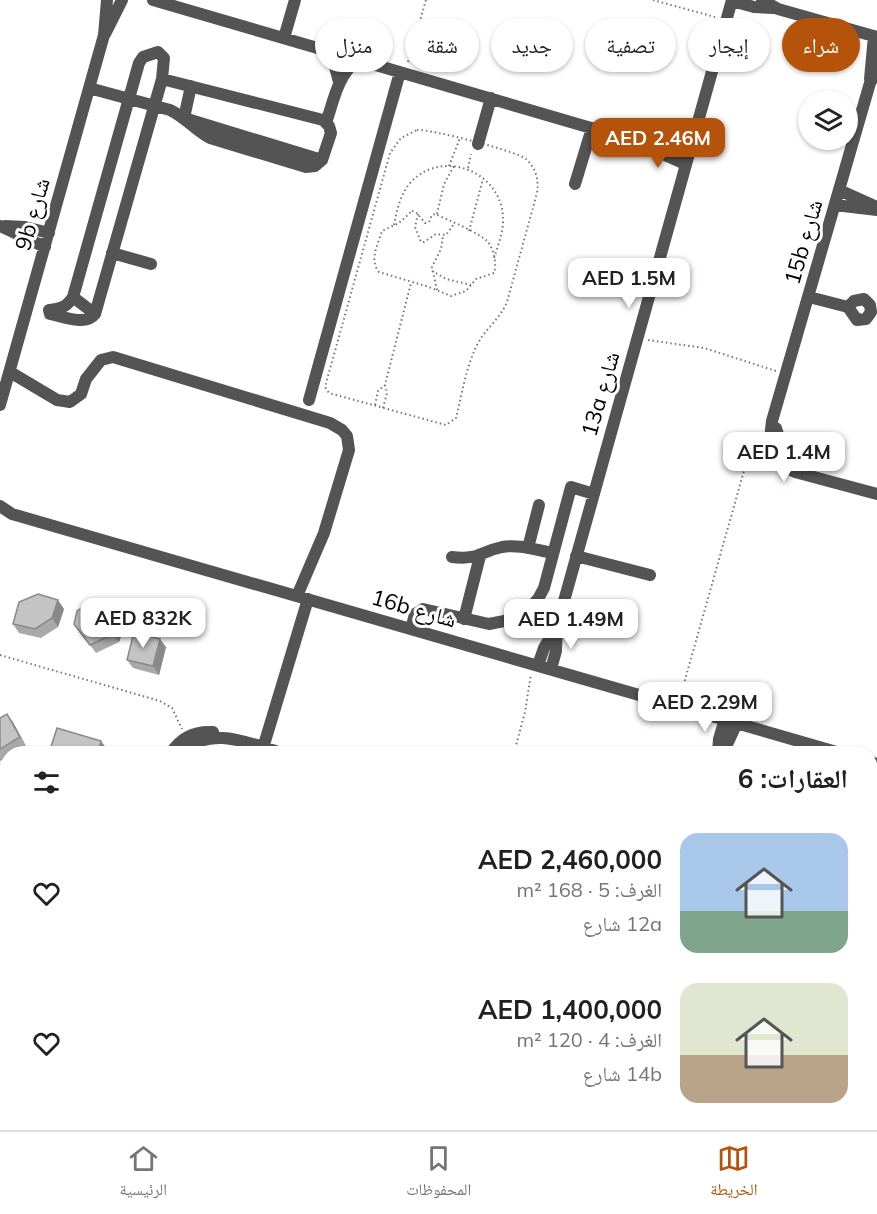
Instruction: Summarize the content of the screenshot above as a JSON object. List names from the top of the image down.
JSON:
{
  "streets": {
    "street": [
      "9b شارع",
      "15b شارع",
      "13a شارع",
      "16b شارع"
    ]
  },
  "crossings": [
    ["13a شارع", "16b شارع"]
  ],
  "page": {
    "chip": [
      "شراء",
      "إيجار",
      "تصفية",
      "جديد",
      "شقة",
      "منزل"
    ],
    "price": [
      "AED 2.46M",
      "AED 1.5M",
      "AED 1.4M",
      "AED 832K",
      "AED 1.49M",
      "AED 2.29M"
    ],
    "heading": "العقارات: 6",
    "list": [
      {
        "name": "AED 2,460,000",
        "note": "الغرف: 5 · 168 m² · 12a شارع"
      },
      {
        "name": "AED 1,400,000",
        "note": "الغرف: 4 · 120 m² · 14b شارع"
      }
    ],
    "tabs": ["الخريطة", "المحفوظات", "الرئيسية"]
  }
}
